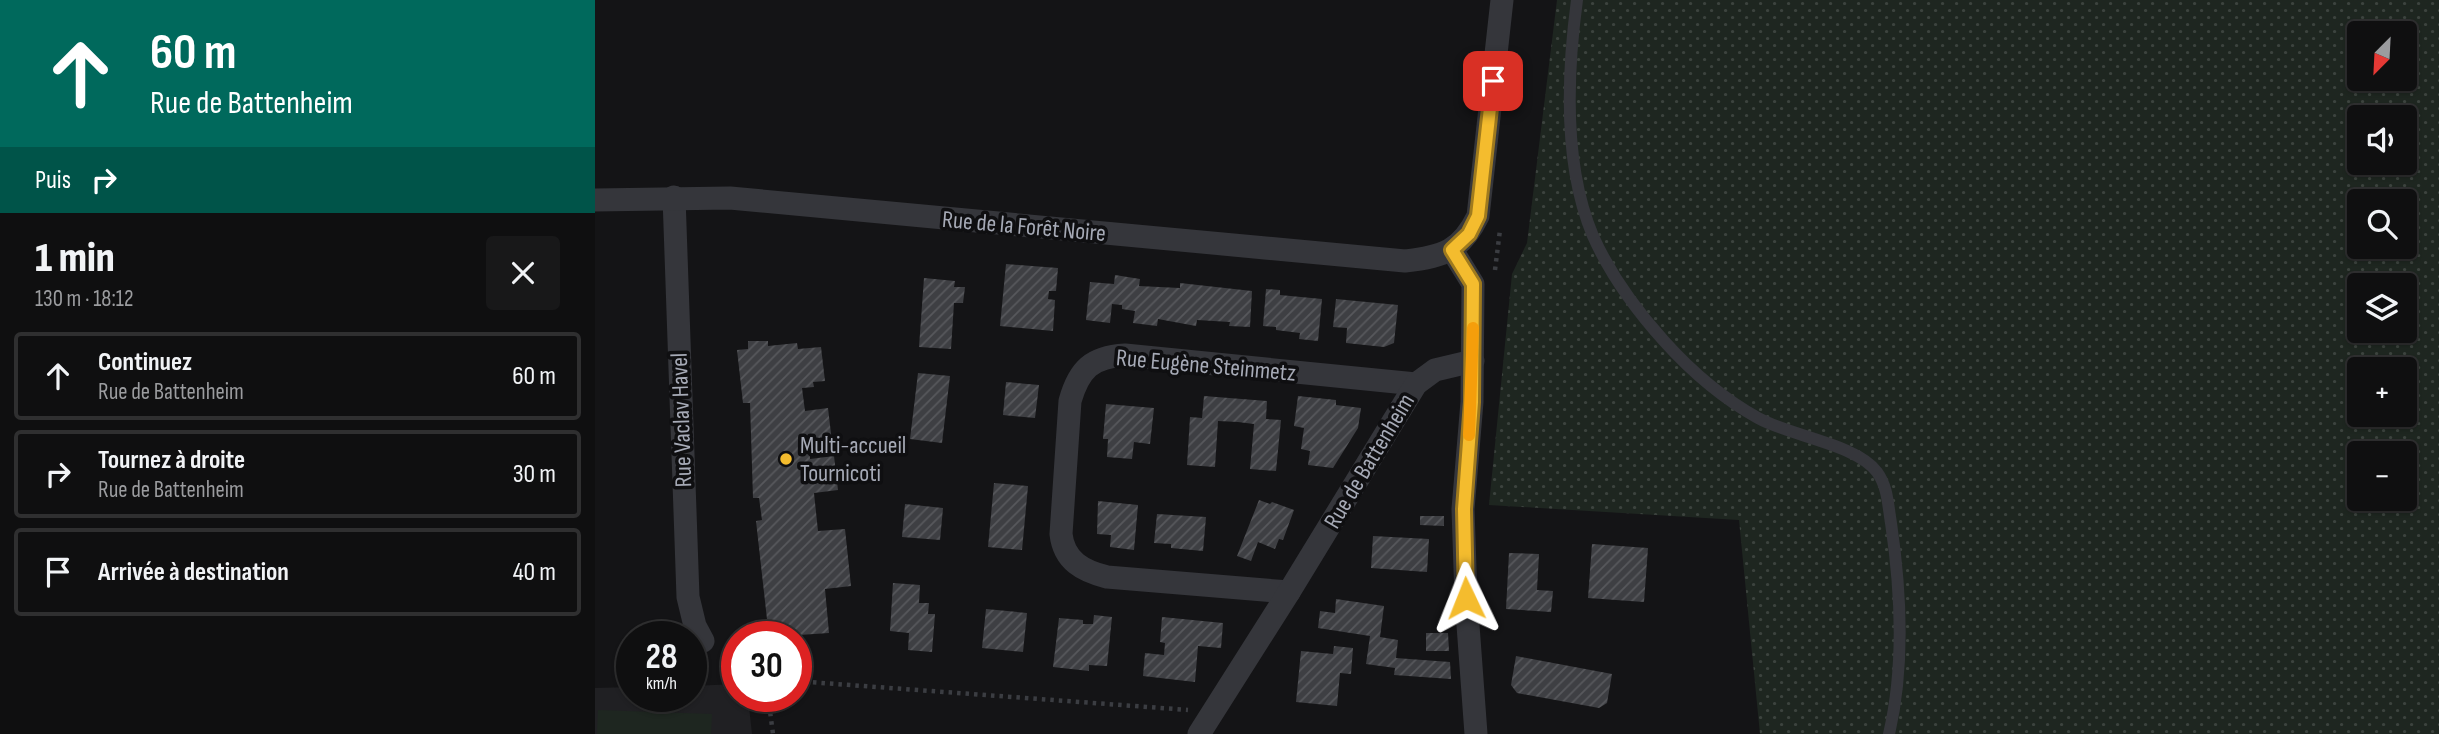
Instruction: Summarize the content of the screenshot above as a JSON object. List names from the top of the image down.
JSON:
{
  "streets": {
    "street": [
      "Rue de la Forêt Noire",
      "Rue Eugène Steinmetz",
      "Rue Vaclav Havel",
      "Rue de Battenheim"
    ]
  },
  "crossings": [
    ["Rue de la Forêt Noire", "Rue Vaclav Havel"],
    ["Rue Eugène Steinmetz", "Rue de Battenheim"]
  ],
  "places": ["Multi-accueil Tournicoti"],
  "north": "bottom left",
  "page": {
    "turn": ["60 m", "Rue de Battenheim"],
    "map_buttons": ["+", "−"],
    "then": "Puis",
    "heading": ["1 min", "130 m · 18:12"],
    "list": [
      {
        "name": "Continuez",
        "note": "Rue de Battenheim",
        "value": "60 m"
      },
      {
        "name": "Tournez à droite",
        "note": "Rue de Battenheim",
        "value": "30 m"
      },
      {
        "name": "Arrivée à destination",
        "value": "40 m"
      }
    ],
    "speed": "28 km/h",
    "limit": "30"
  }
}
